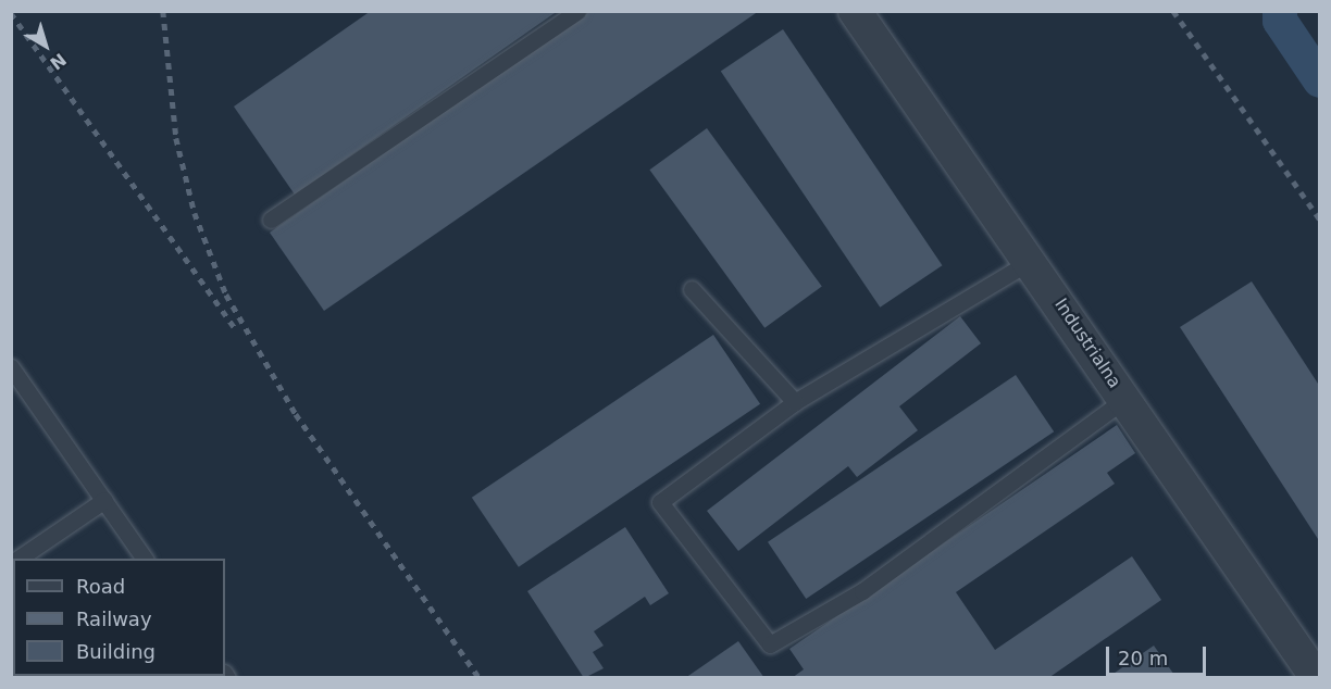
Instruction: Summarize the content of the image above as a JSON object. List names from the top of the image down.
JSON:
{
  "streets": {
    "street": ["Industrialna"]
  },
  "legend": ["Road", "Railway", "Building"],
  "scale_bar": "20 m",
  "north": "bottom right"
}
